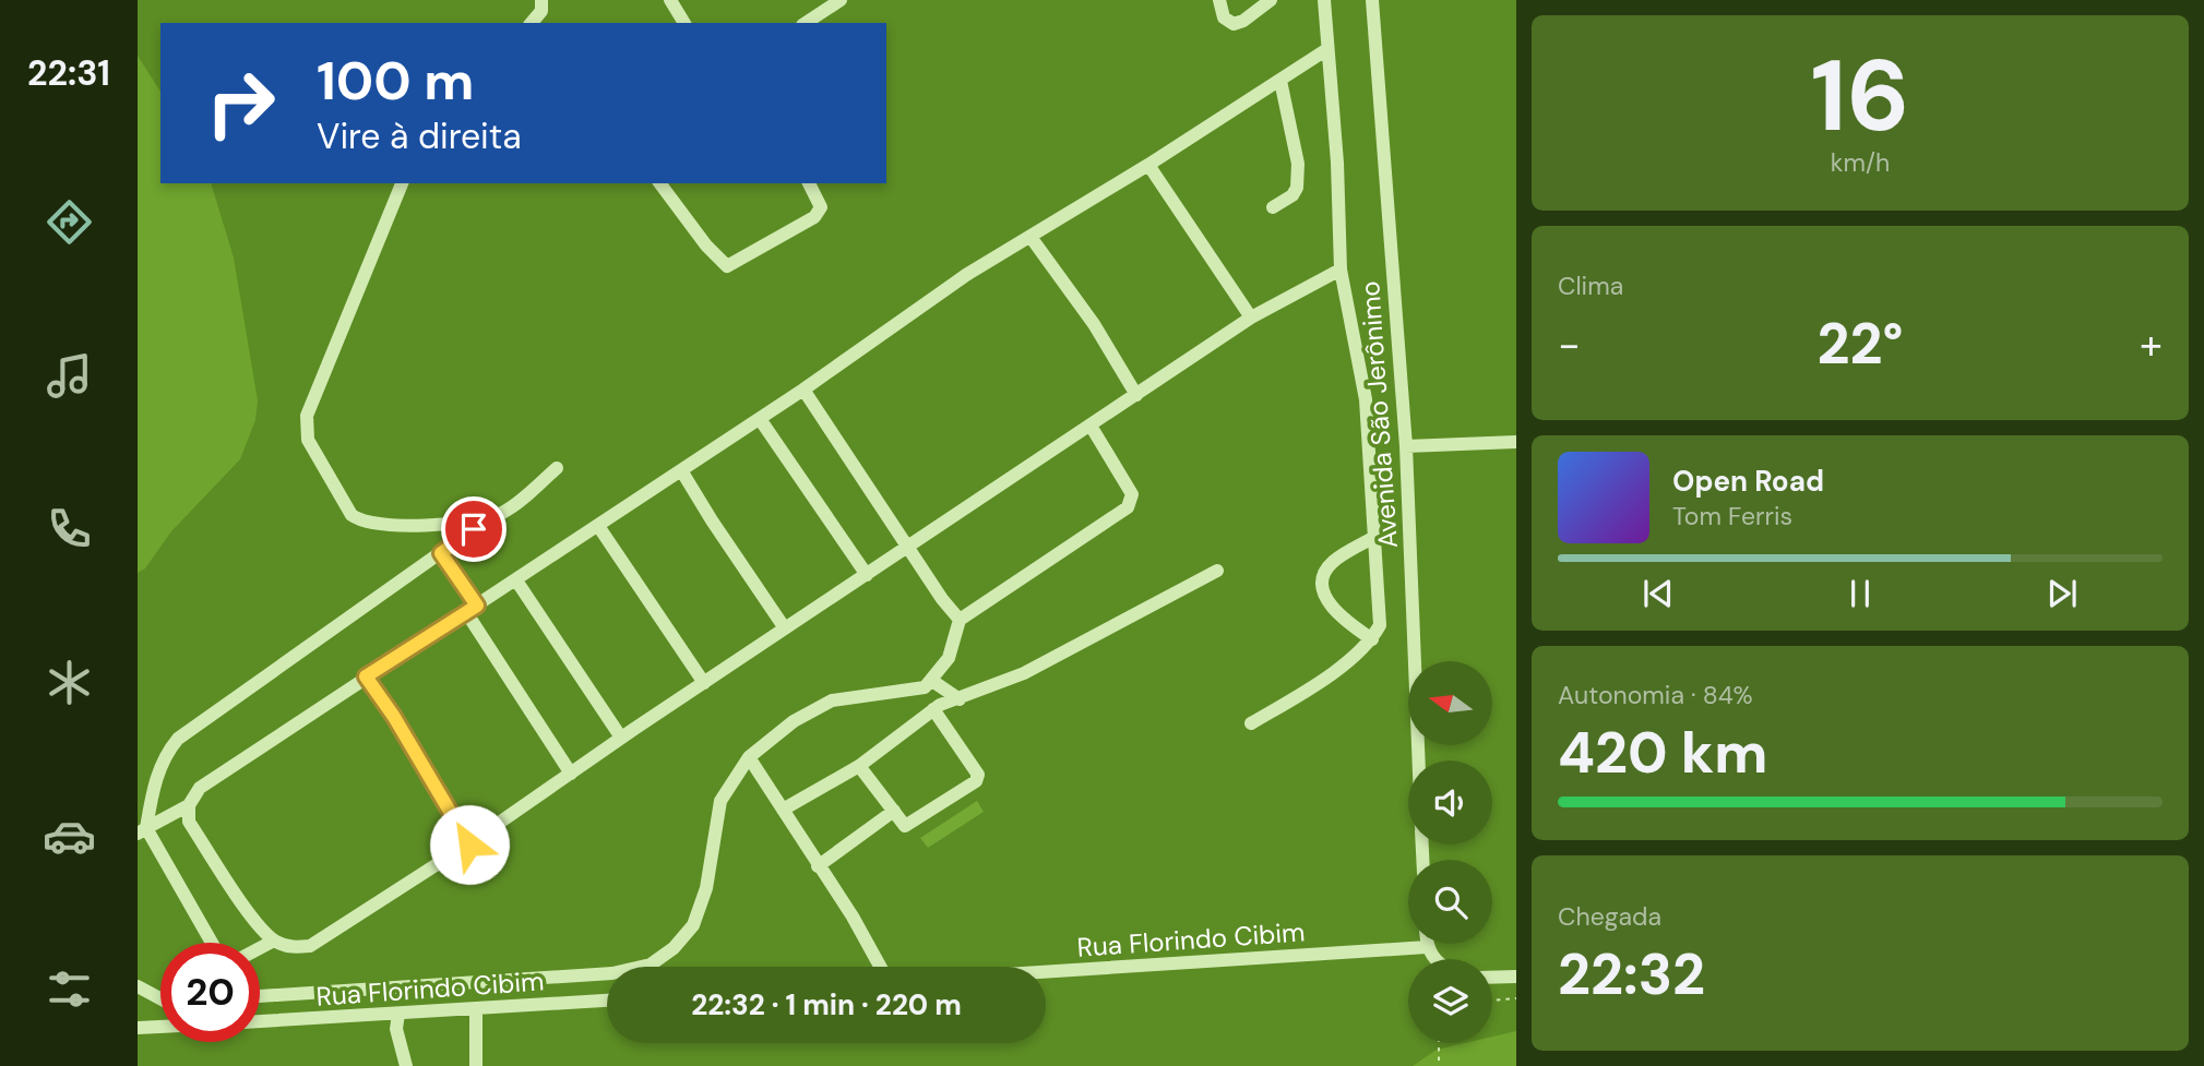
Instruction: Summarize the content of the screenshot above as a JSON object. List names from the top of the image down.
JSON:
{
  "streets": {
    "street": ["Avenida São Jerônimo", "Rua Florindo Cibim"]
  },
  "north": "left",
  "page": {
    "tabs": "22:31",
    "tile": [
      ["16", "km/h"],
      "Clima",
      ["Autonomia · 84%", "420 km"],
      ["Chegada", "22:32"]
    ],
    "turn": ["100 m", "Vire à direita"],
    "heat": ["−", "22°", "+"],
    "song": ["Open Road", "Tom Ferris"],
    "limit": "20",
    "trip": "22:32 · 1 min · 220 m"
  }
}
